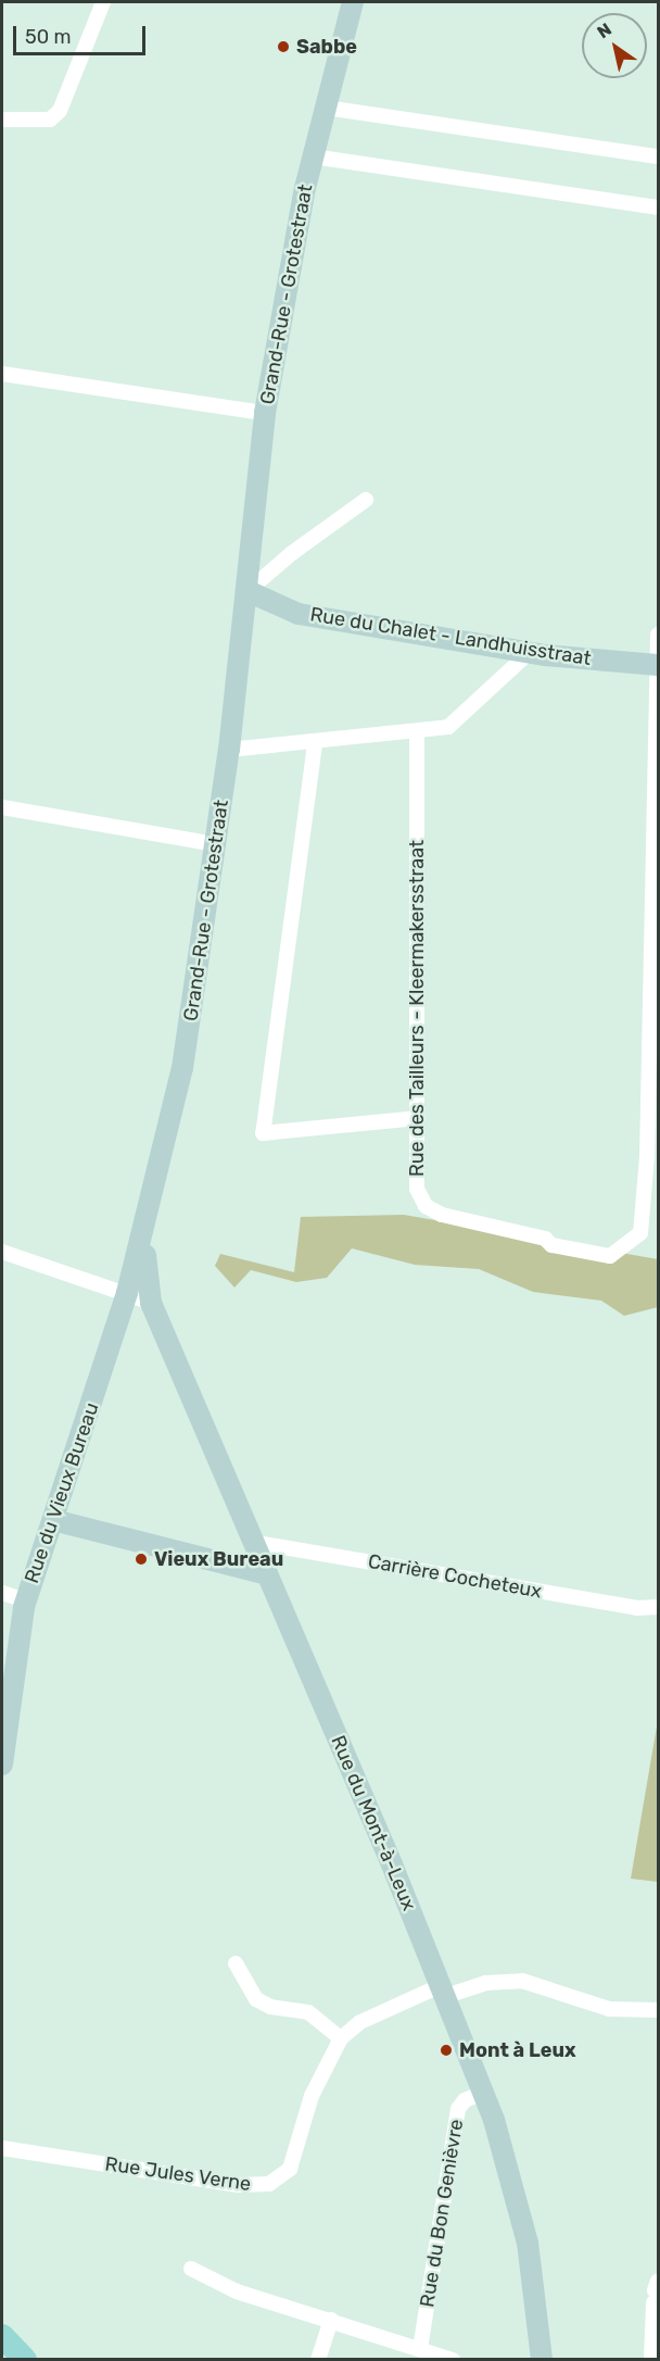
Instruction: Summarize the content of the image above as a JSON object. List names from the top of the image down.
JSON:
{
  "streets": {
    "main road": [
      "Grand-Rue - Grotestraat",
      "Rue du Chalet - Landhuisstraat",
      "Rue du Vieux Bureau",
      "Rue du Mont-à-Leux"
    ],
    "street": [
      "Rue des Tailleurs - Kleermakersstraat",
      "Carrière Cocheteux",
      "Rue Jules Verne",
      "Rue du Bon Genièvre"
    ]
  },
  "crossings": [
    ["Grand-Rue - Grotestraat", "Rue du Chalet - Landhuisstraat"],
    ["Grand-Rue - Grotestraat", "Rue du Vieux Bureau"],
    ["Grand-Rue - Grotestraat", "Rue du Mont-à-Leux"],
    ["Rue du Vieux Bureau", "Rue du Mont-à-Leux"],
    ["Carrière Cocheteux", "Rue du Mont-à-Leux"],
    ["Rue du Mont-à-Leux", "Rue Jules Verne"],
    ["Rue du Mont-à-Leux", "Rue du Bon Genièvre"]
  ],
  "places": ["Sabbe", "Vieux Bureau", "Mont à Leux"],
  "scale_bar": "50 m",
  "north": "top left"
}
